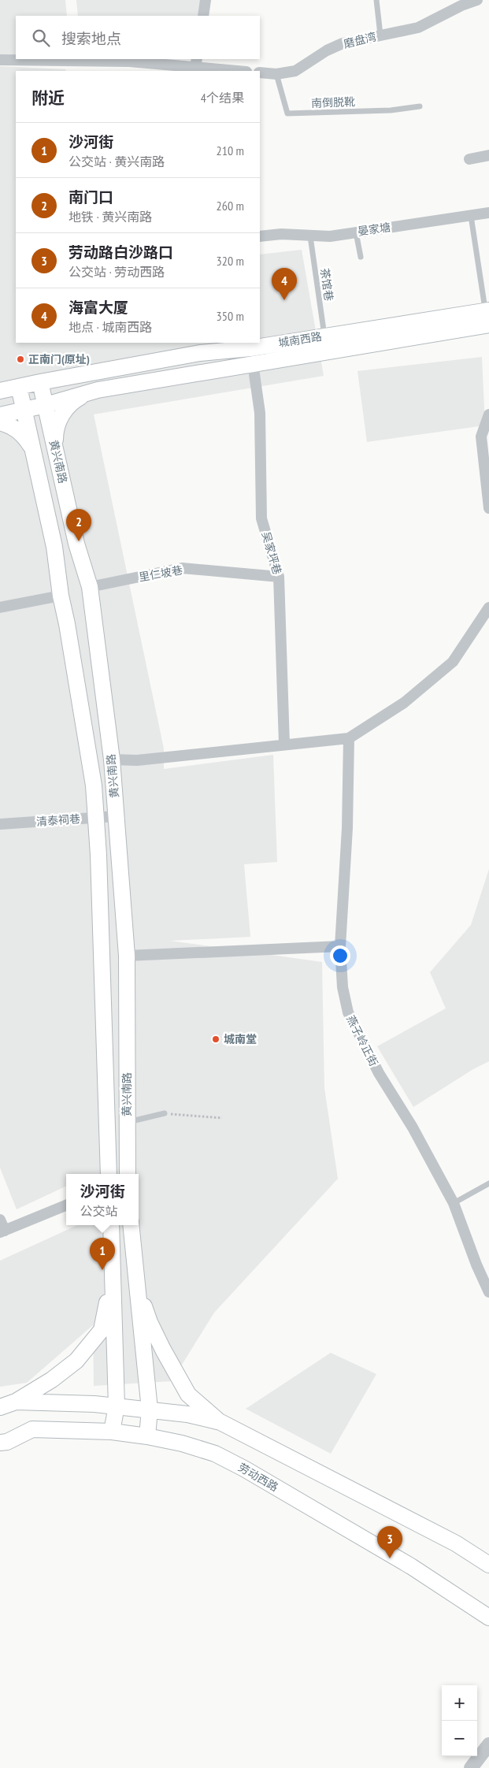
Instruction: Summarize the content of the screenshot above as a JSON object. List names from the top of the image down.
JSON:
{
  "streets": {
    "main road": ["城南西路", "黄兴南路", "劳动西路"],
    "street": [
      "磨盘湾",
      "晏家塘",
      "吴家坪巷",
      "里仁坡巷",
      "清泰祠巷",
      "燕子岭正街"
    ],
    "lane": ["南倒脱靴", "茶馆巷"]
  },
  "crossings": [
    ["磨盘湾", "南倒脱靴"],
    ["晏家塘", "茶馆巷"],
    ["茶馆巷", "城南西路"],
    ["城南西路", "黄兴南路"],
    ["城南西路", "吴家坪巷"],
    ["黄兴南路", "里仁坡巷"],
    ["黄兴南路", "清泰祠巷"],
    ["吴家坪巷", "里仁坡巷"]
  ],
  "places": ["正南门(原址)", "城南堂"],
  "page": {
    "search": "搜索地点",
    "heading": ["附近", "4个结果"],
    "list": [
      {
        "mark": "1",
        "name": "沙河街",
        "note": "公交站 · 黄兴南路",
        "value": "210 m"
      },
      {
        "mark": "2",
        "name": "南门口",
        "note": "地铁 · 黄兴南路",
        "value": "260 m"
      },
      {
        "mark": "3",
        "name": "劳动路白沙路口",
        "note": "公交站 · 劳动西路",
        "value": "320 m"
      },
      {
        "mark": "4",
        "name": "海富大厦",
        "note": "地点 · 城南西路",
        "value": "350 m"
      }
    ],
    "pins": [
      "4",
      "2",
      "1",
      "3"
    ],
    "popup": ["沙河街", "公交站"],
    "map_buttons": ["+", "−"]
  }
}
